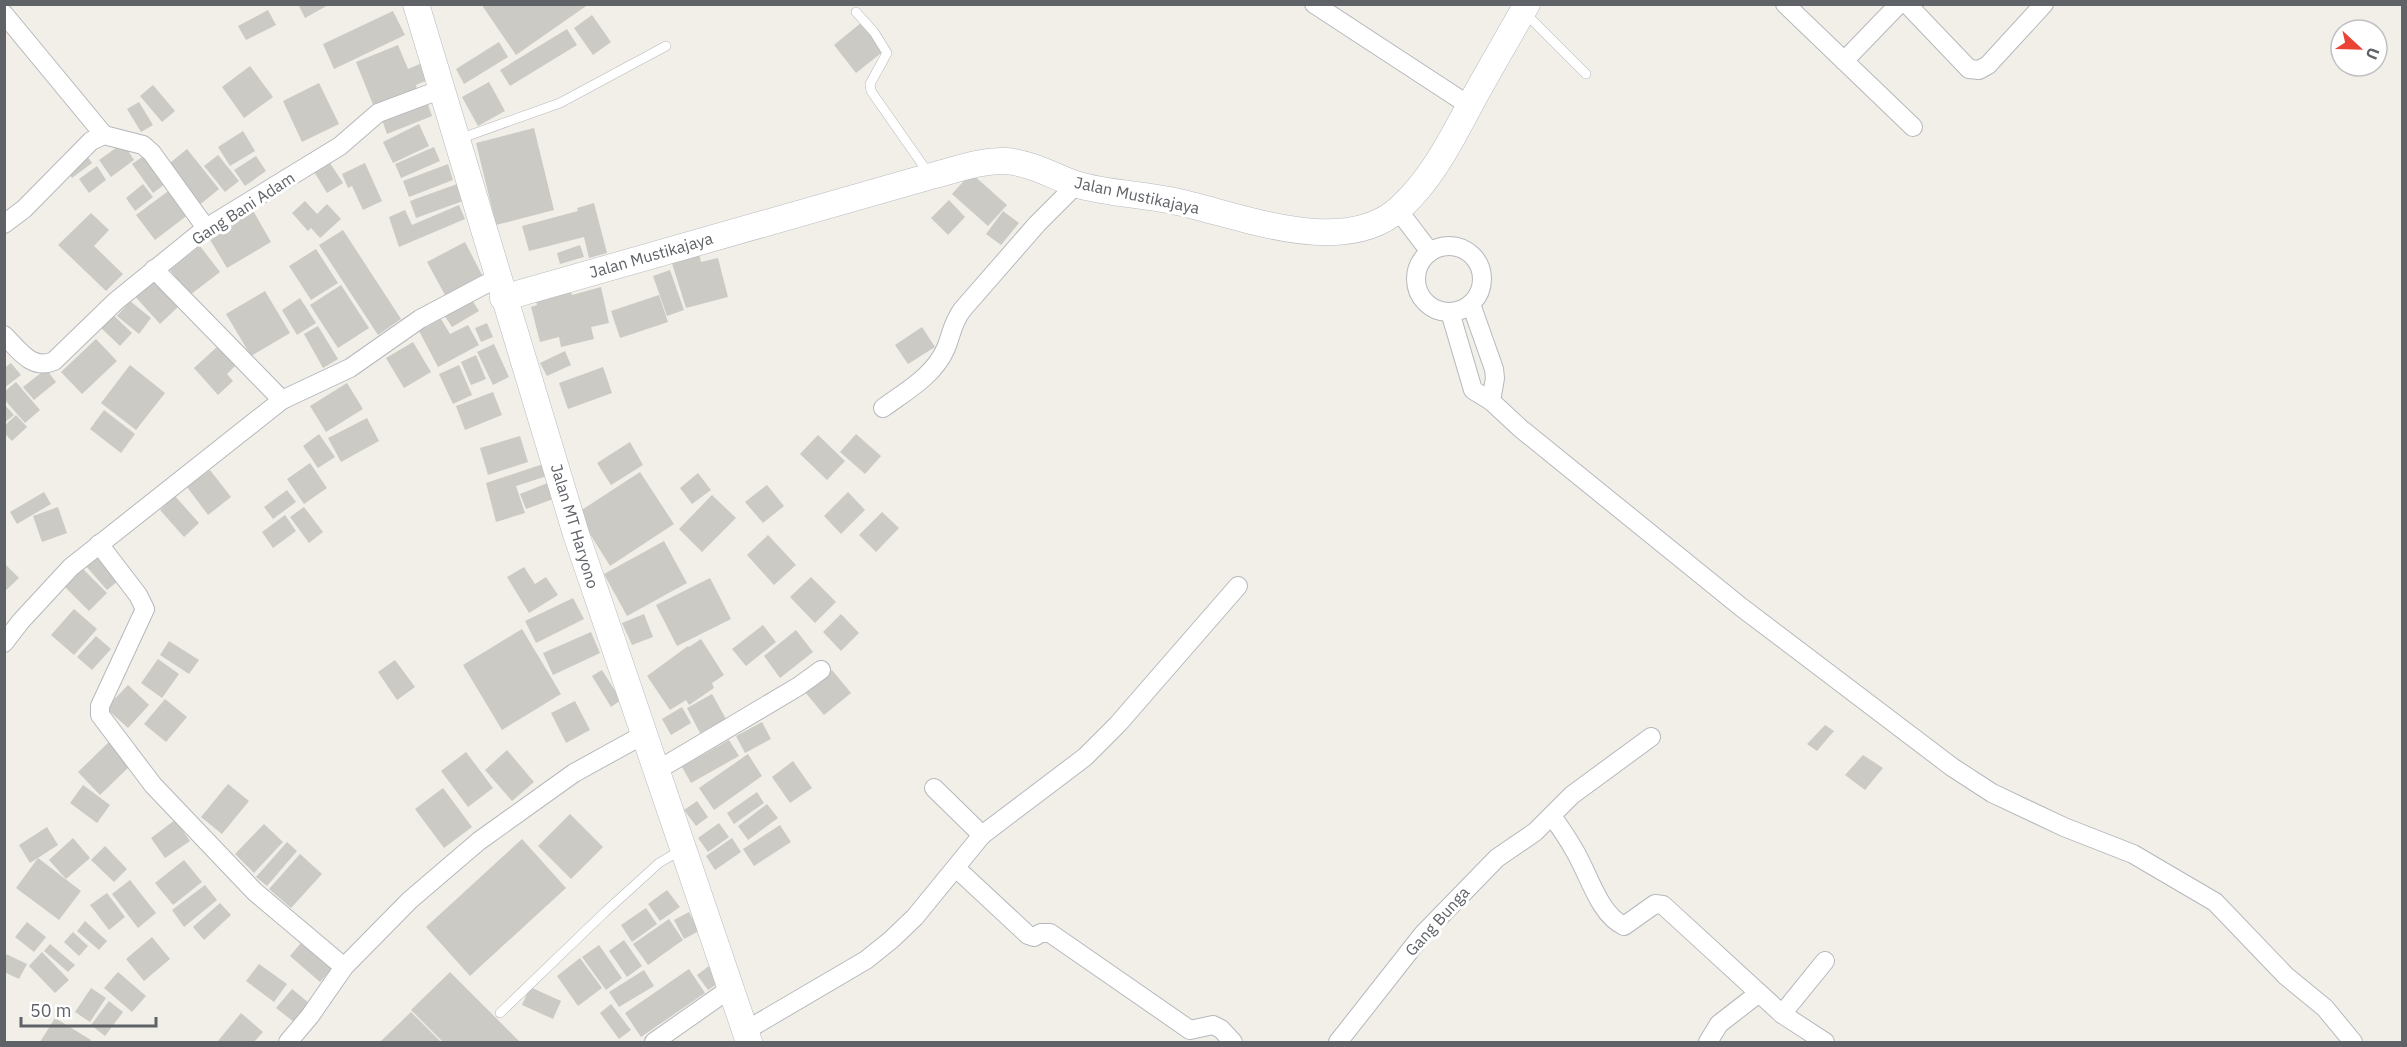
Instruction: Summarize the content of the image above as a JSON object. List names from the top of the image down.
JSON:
{
  "streets": {
    "street": [
      "Jalan Mustikajaya",
      "Gang Bani Adam",
      "Jalan MT Haryono",
      "Gang Bunga"
    ]
  },
  "crossings": [
    ["Jalan Mustikajaya", "Jalan MT Haryono"],
    ["Gang Bani Adam", "Jalan MT Haryono"]
  ],
  "scale_bar": "50 m",
  "north": "right"
}
